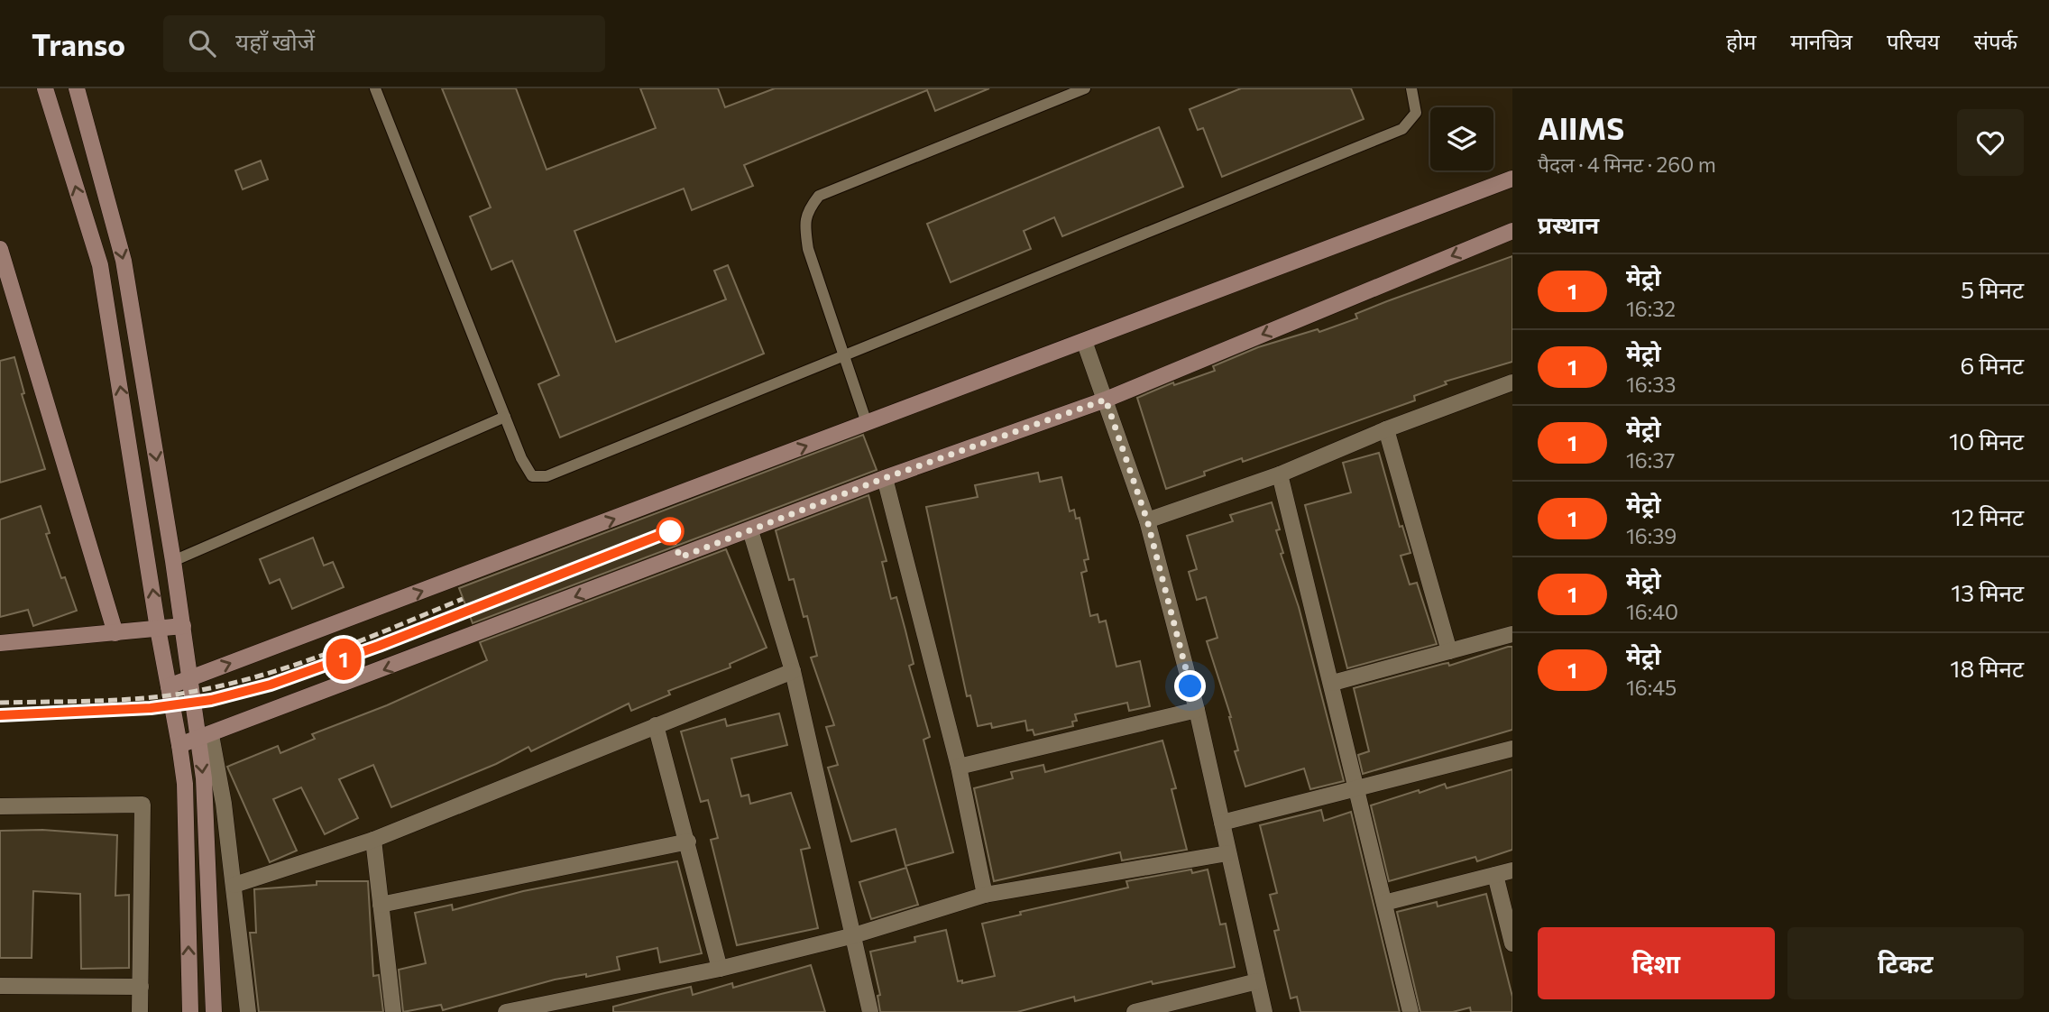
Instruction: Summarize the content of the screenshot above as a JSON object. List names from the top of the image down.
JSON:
{
  "lines": ["metro line 1"],
  "page": {
    "header": "Transo",
    "search": "यहाँ खोजें",
    "nav": [
      "होम",
      "मानचित्र",
      "परिचय",
      "संपर्क"
    ],
    "on_map": "1",
    "heading": [
      ["AIIMS", "पैदल · 4 मिनट · 260 m"],
      "प्रस्थान"
    ],
    "list": [
      {
        "mark": "1",
        "name": "मेट्रो",
        "note": "16:32",
        "value": "5 मिनट"
      },
      {
        "mark": "1",
        "name": "मेट्रो",
        "note": "16:33",
        "value": "6 मिनट"
      },
      {
        "mark": "1",
        "name": "मेट्रो",
        "note": "16:37",
        "value": "10 मिनट"
      },
      {
        "mark": "1",
        "name": "मेट्रो",
        "note": "16:39",
        "value": "12 मिनट"
      },
      {
        "mark": "1",
        "name": "मेट्रो",
        "note": "16:40",
        "value": "13 मिनट"
      },
      {
        "mark": "1",
        "name": "मेट्रो",
        "note": "16:45",
        "value": "18 मिनट"
      }
    ],
    "buttons": ["दिशा", "टिकट"]
  }
}
